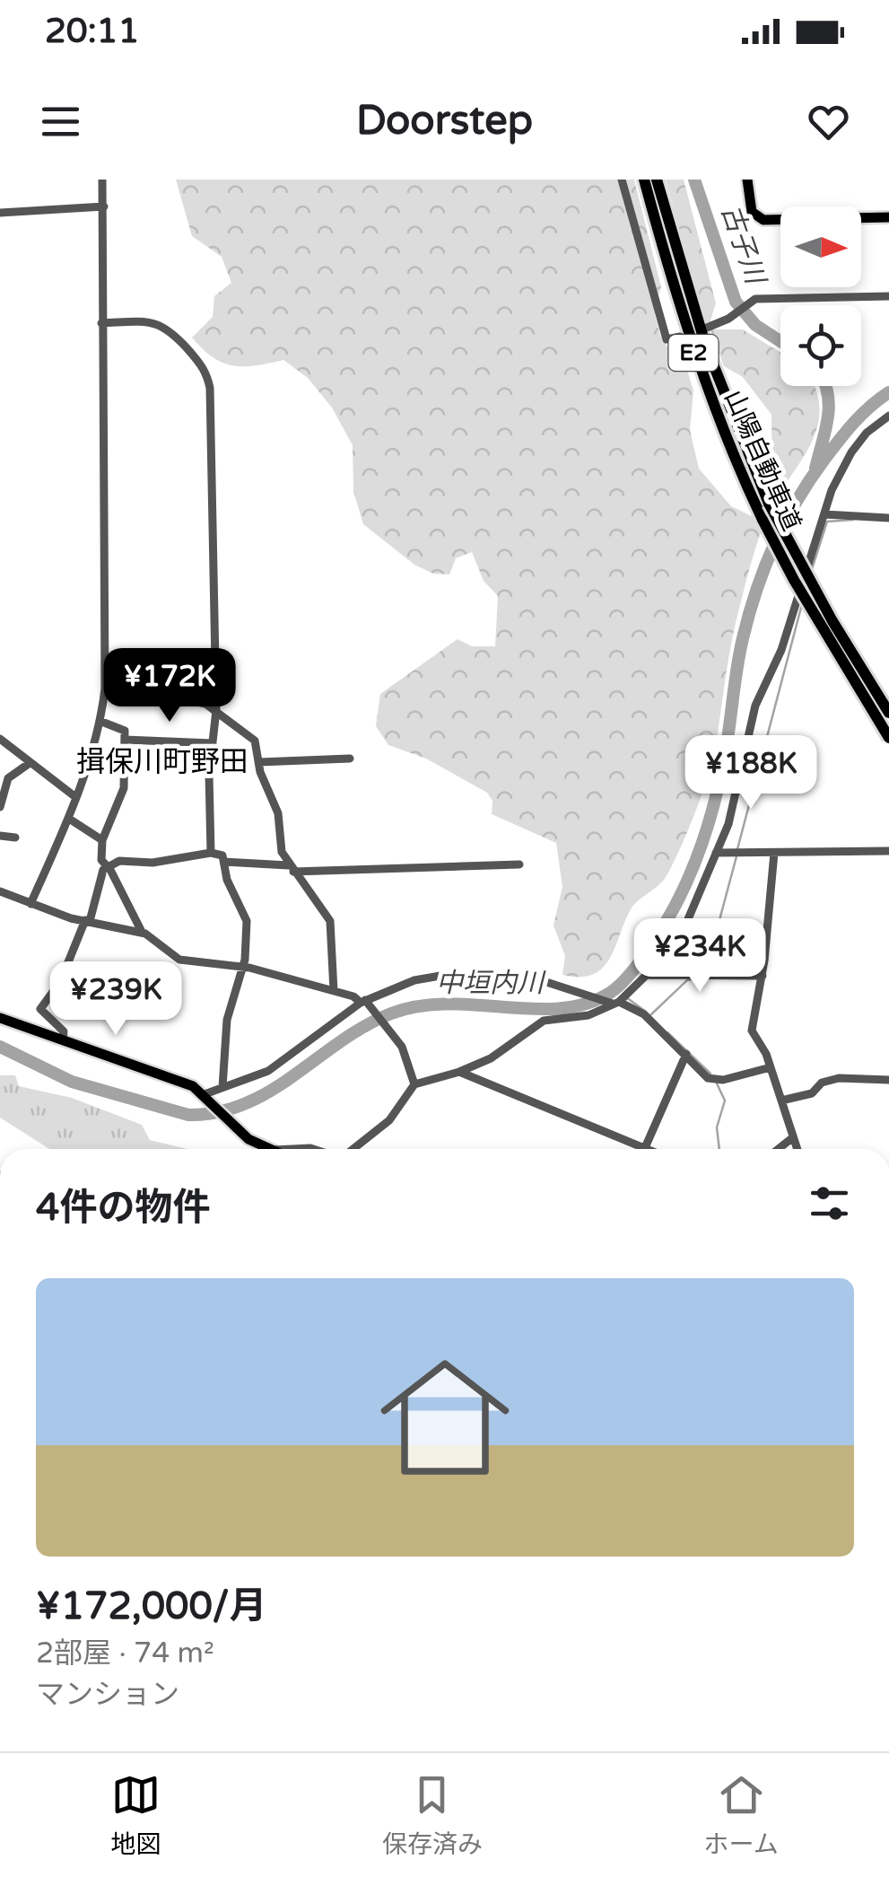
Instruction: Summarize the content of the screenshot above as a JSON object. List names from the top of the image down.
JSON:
{
  "streets": {
    "highway": ["E2", "山陽自動車道"]
  },
  "districts": ["揖保川町野田"],
  "water": ["古子川", "中垣内川"],
  "north": "right",
  "page": {
    "status": "20:11",
    "header": "Doorstep",
    "price": [
      "¥172K",
      "¥188K",
      "¥234K",
      "¥239K"
    ],
    "heading": "4件の物件",
    "list": [
      {
        "name": "¥172,000/月",
        "note": "2部屋 · 74 m² · マンション"
      }
    ],
    "tabs": ["地図", "保存済み", "ホーム"]
  }
}
